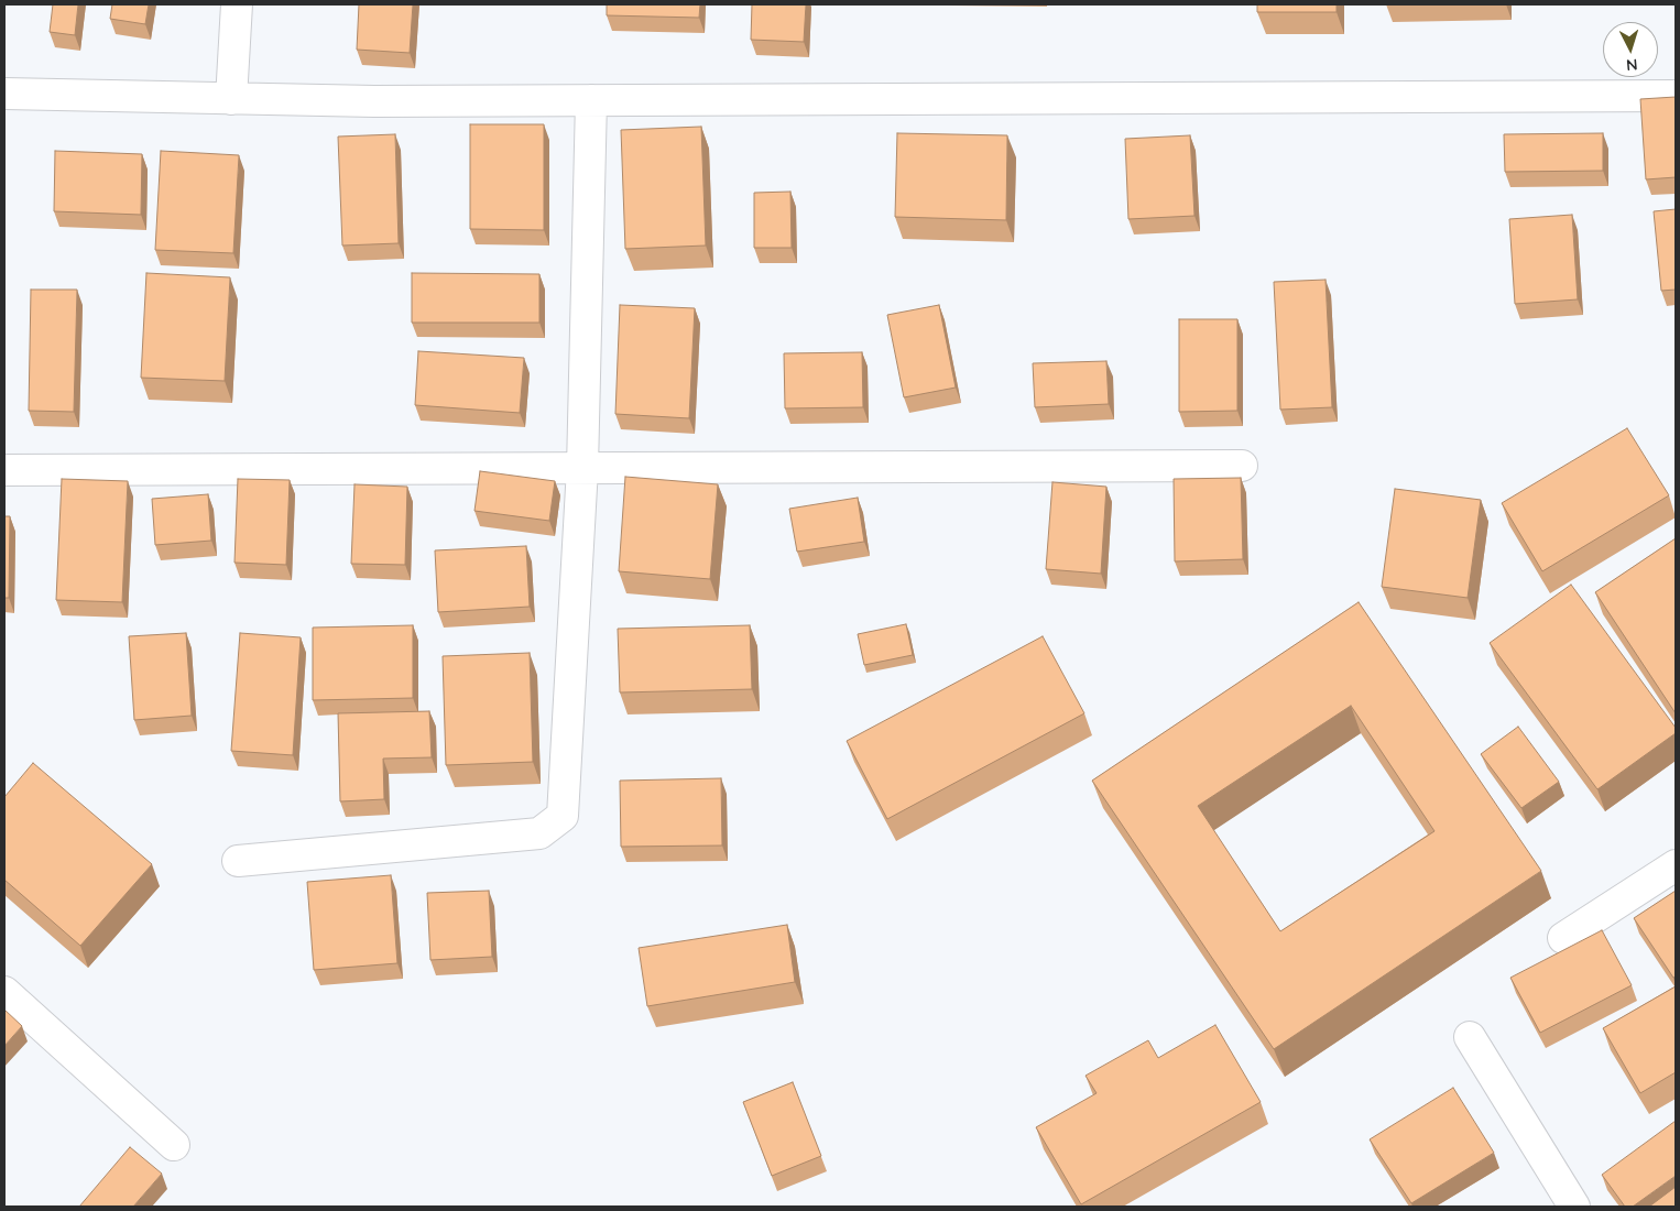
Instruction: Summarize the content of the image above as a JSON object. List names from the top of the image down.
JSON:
{
  "north": "bottom"
}
